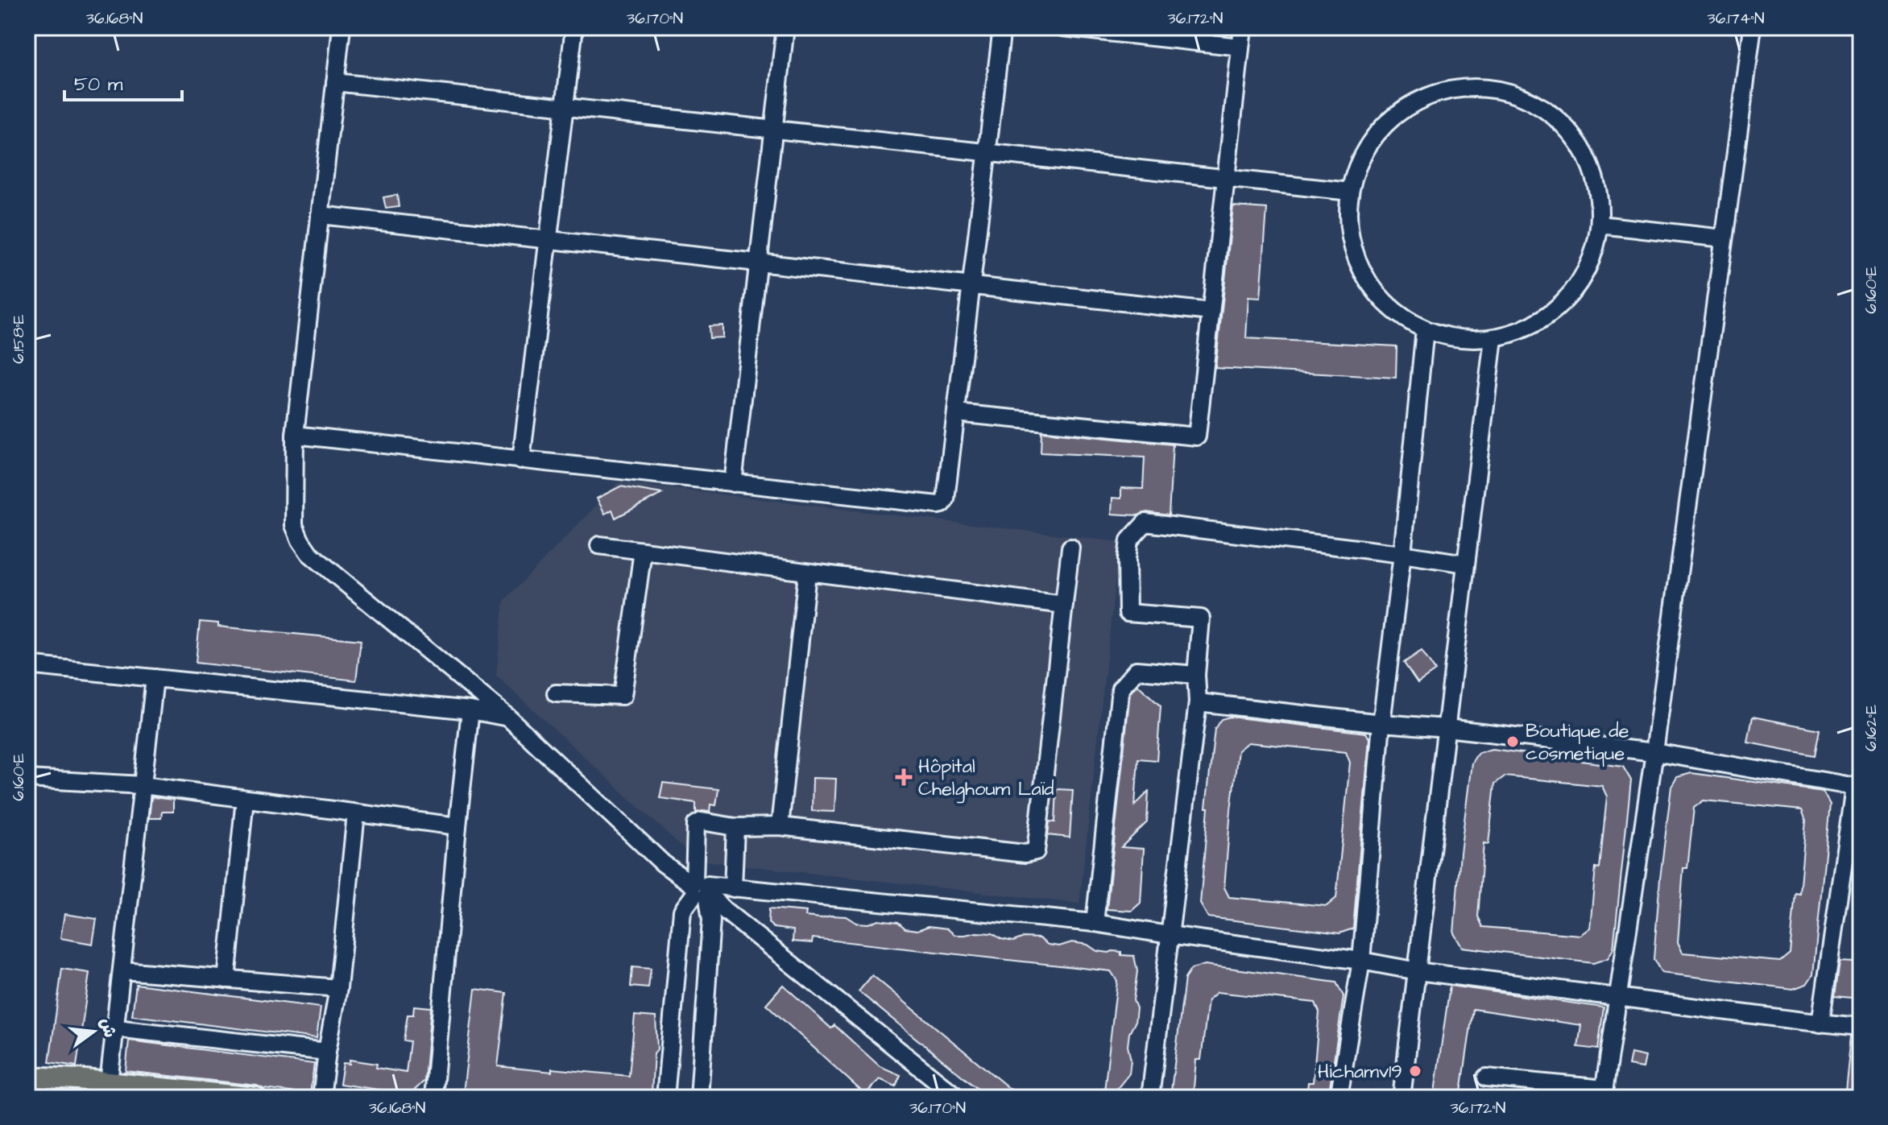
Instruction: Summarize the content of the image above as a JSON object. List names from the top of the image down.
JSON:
{
  "places": {
    "other": ["Boutique de cosmetique", "Hichamv19"],
    "health": ["Hôpital Chelghoum Laïd"]
  },
  "scale_bar": "50 m",
  "north": "right",
  "coordinates": [
    "36.168°N",
    "36.170°N",
    "36.172°N",
    "36.174°N",
    "6.160°E",
    "6.158°E",
    "6.162°E"
  ]
}
